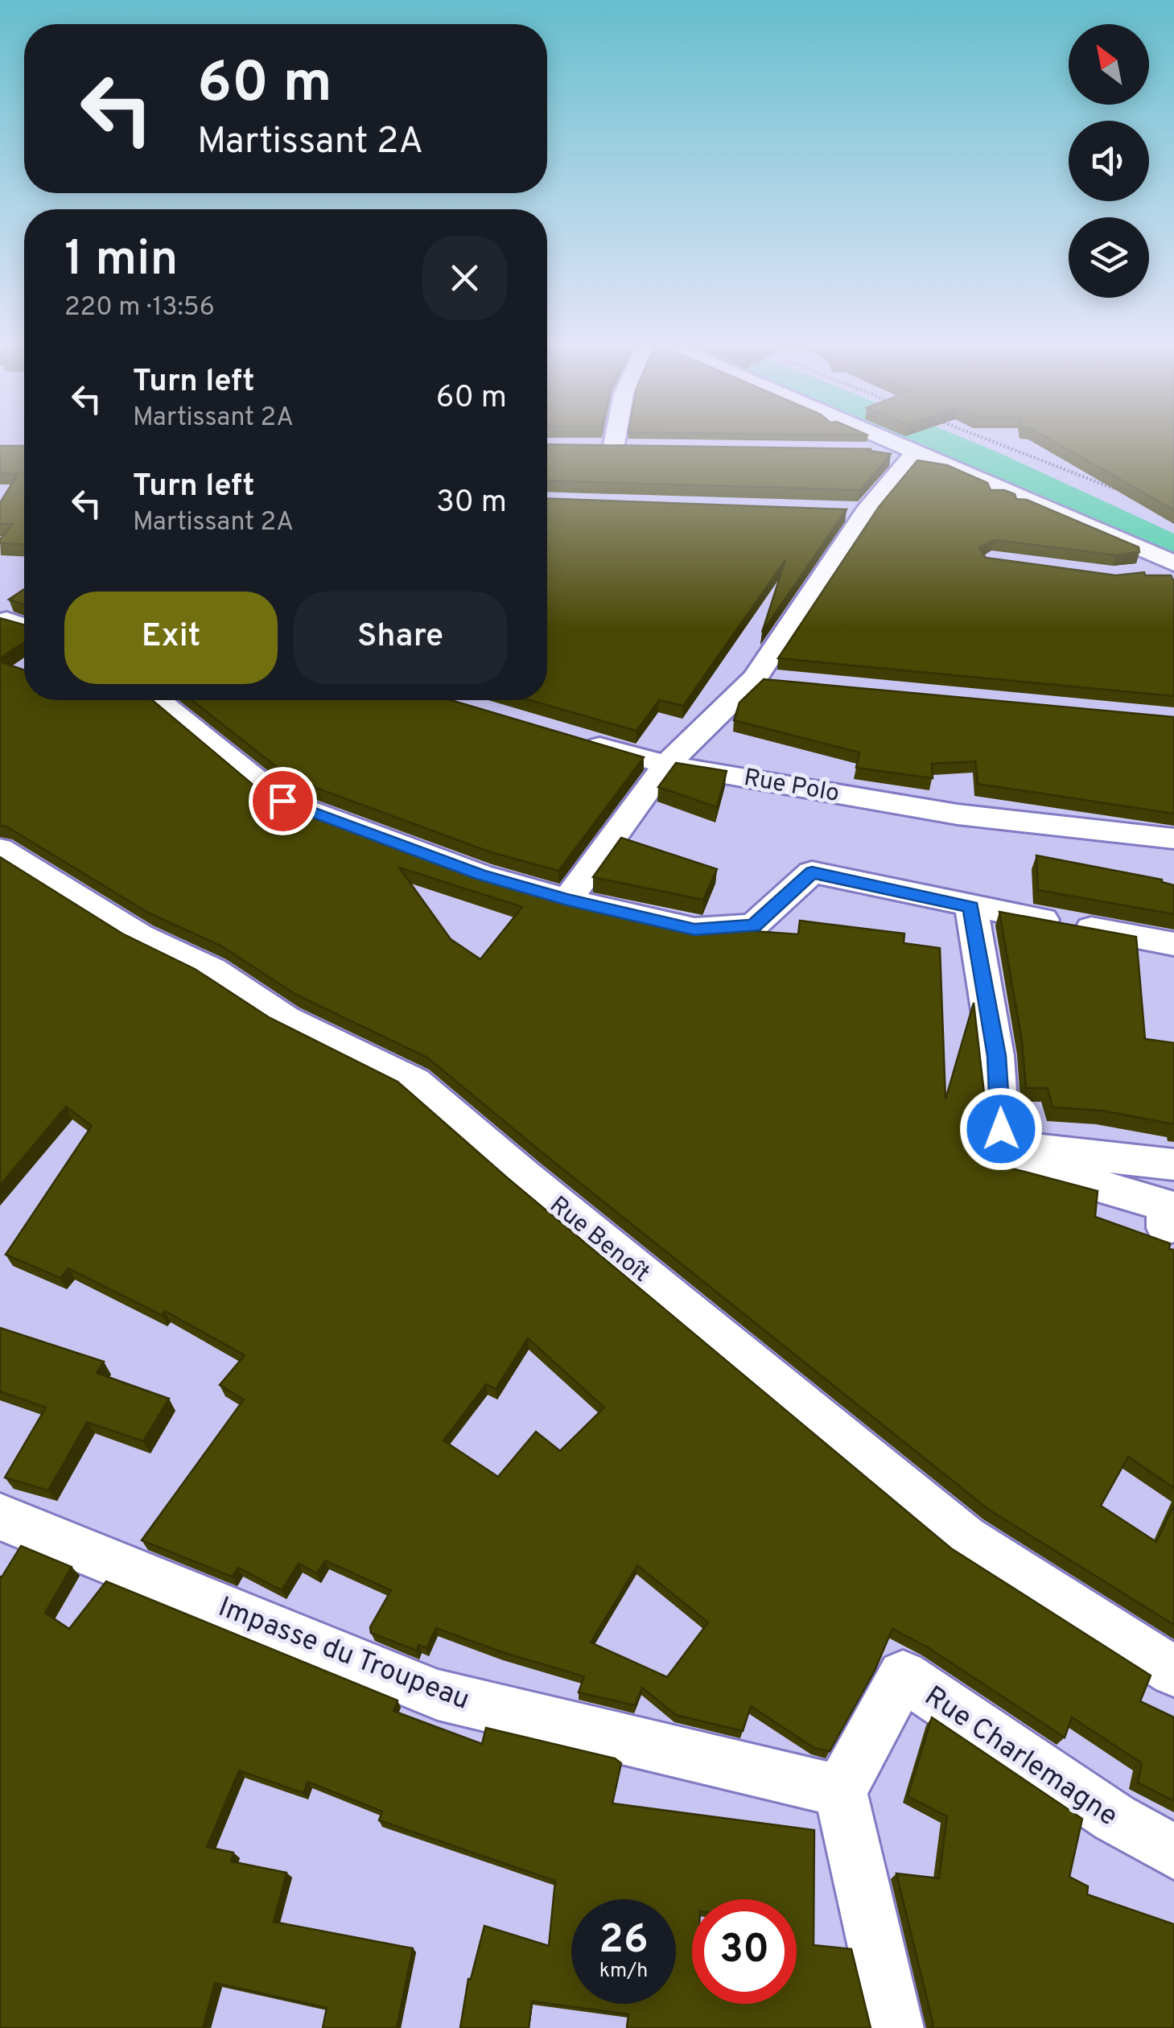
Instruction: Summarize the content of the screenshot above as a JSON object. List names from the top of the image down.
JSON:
{
  "streets": {
    "street": [
      "Rue Polo",
      "Rue Benoît",
      "Impasse du Troupeau",
      "Rue Charlemagne"
    ]
  },
  "crossings": [
    ["Impasse du Troupeau", "Rue Charlemagne"]
  ],
  "north": "top left",
  "page": {
    "turn": ["60 m", "Martissant 2A"],
    "heading": ["1 min", "220 m · 13:56"],
    "list": [
      {
        "name": "Turn left",
        "note": "Martissant 2A",
        "value": "60 m"
      },
      {
        "name": "Turn left",
        "note": "Martissant 2A",
        "value": "30 m"
      }
    ],
    "buttons": ["Exit", "Share"],
    "speed": "26 km/h",
    "limit": "30"
  }
}
